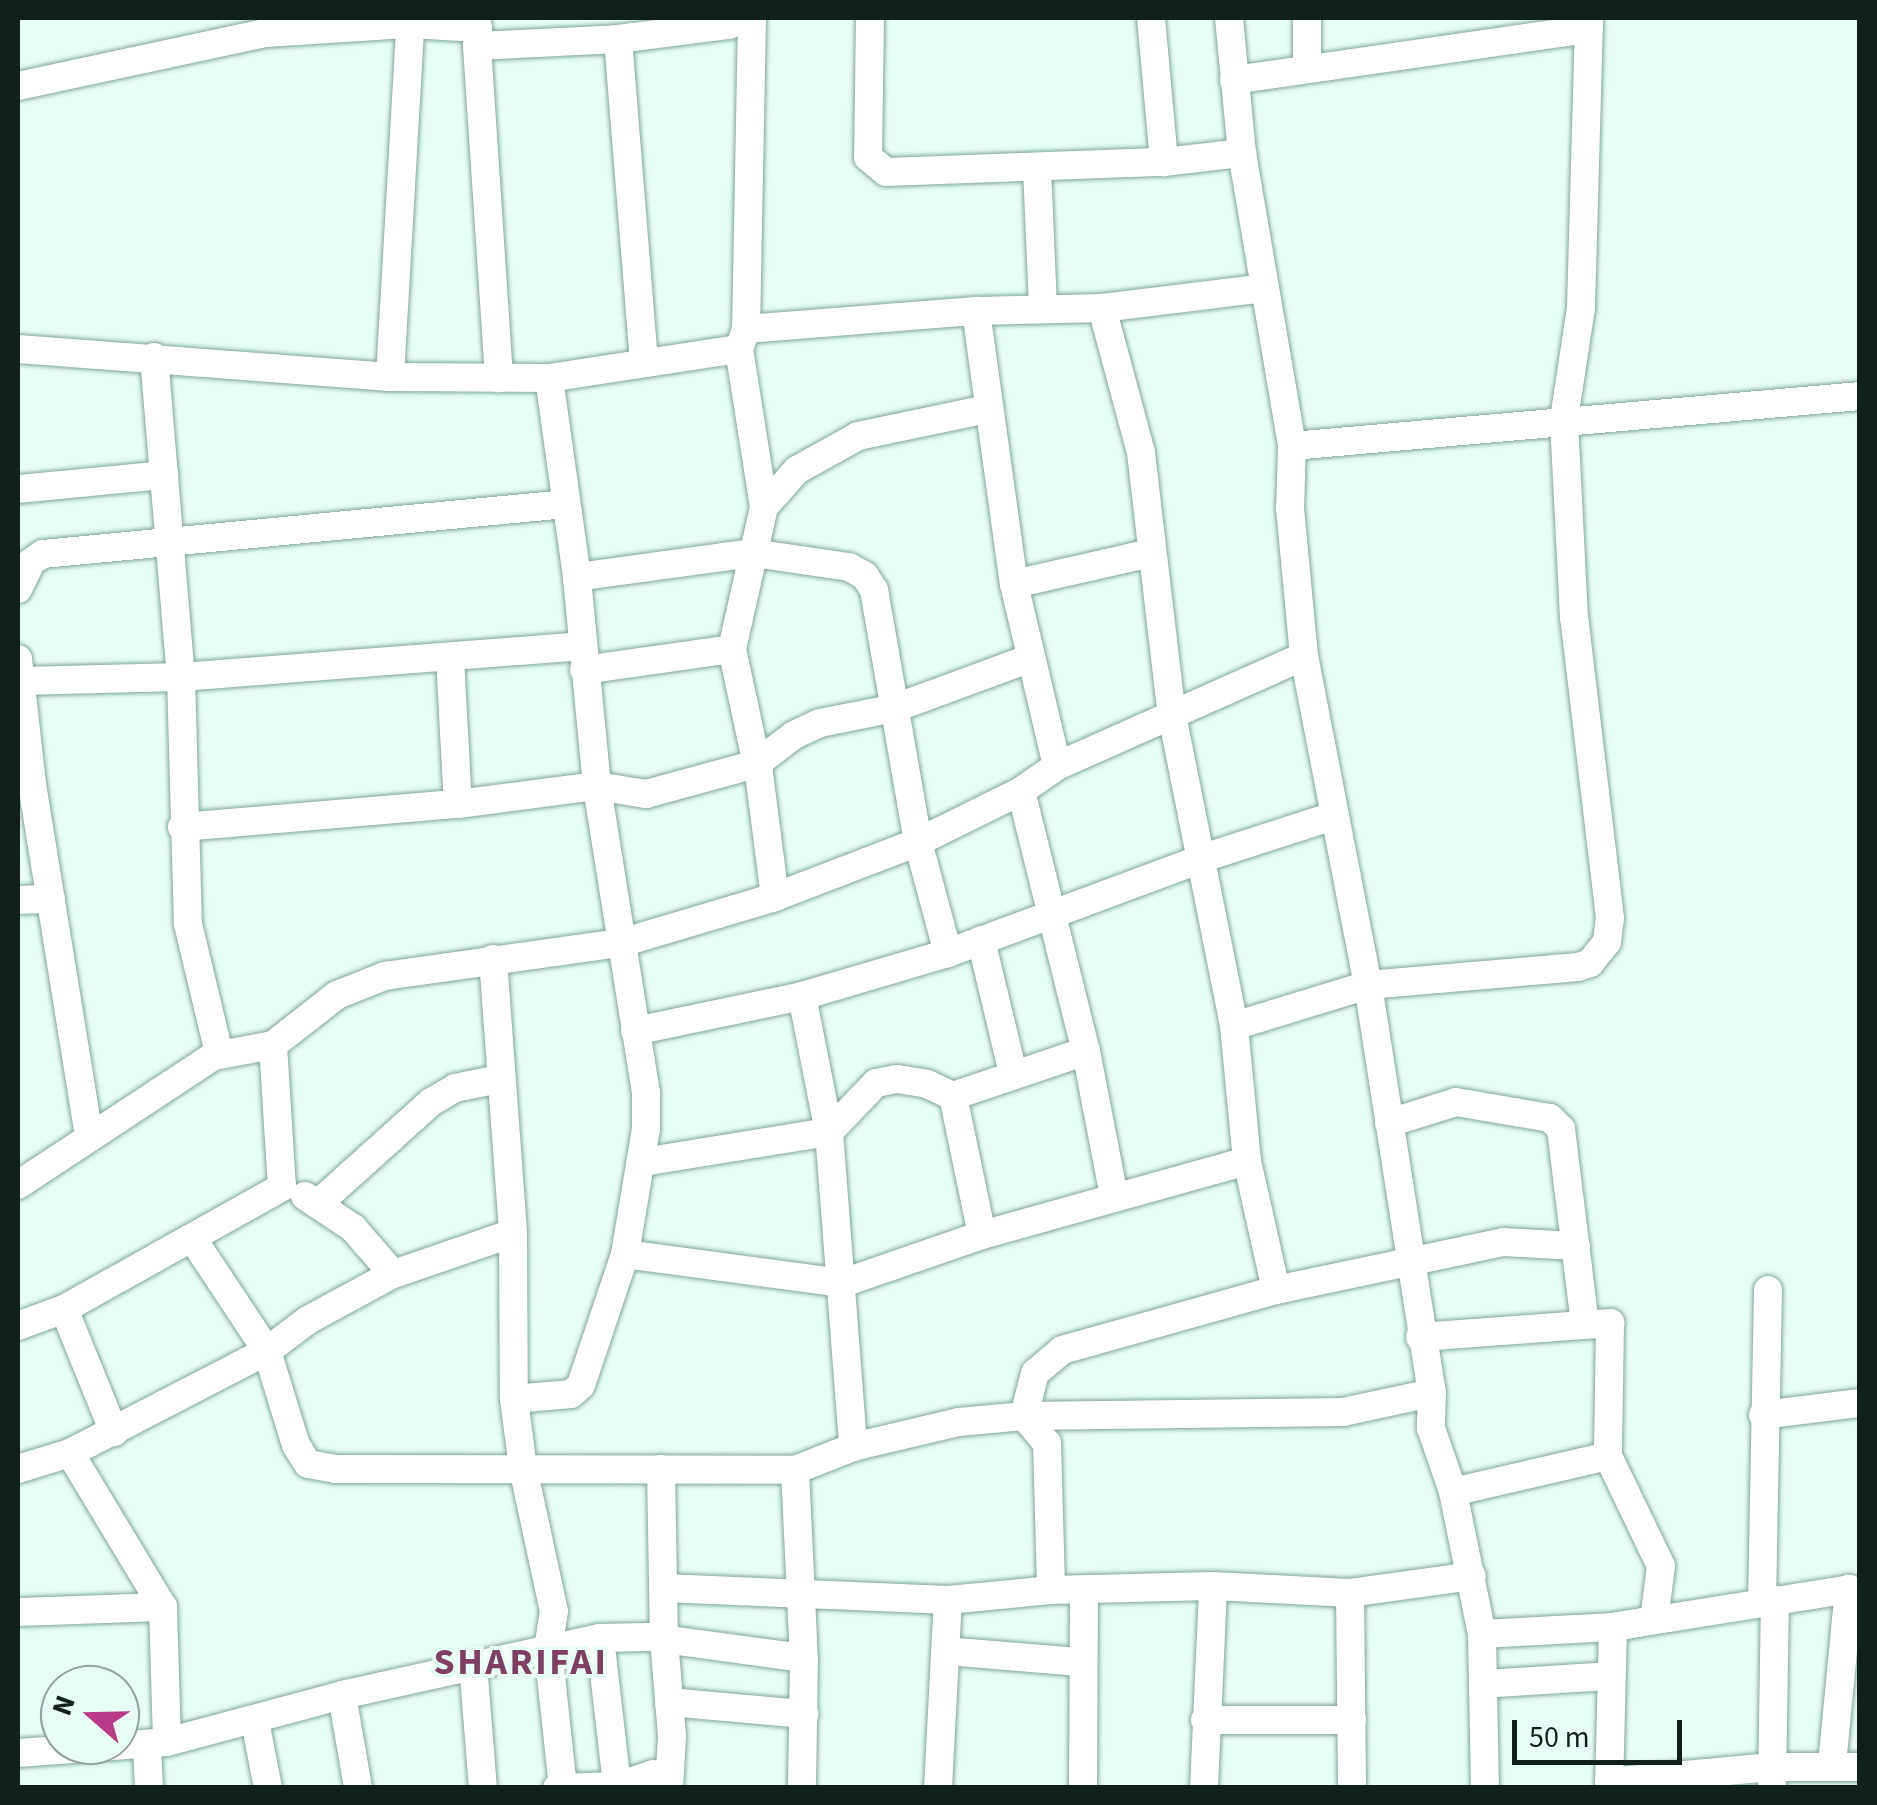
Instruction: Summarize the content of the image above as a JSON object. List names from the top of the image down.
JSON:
{
  "districts": ["SHARIFAI"],
  "scale_bar": "50 m",
  "north": "left"
}
